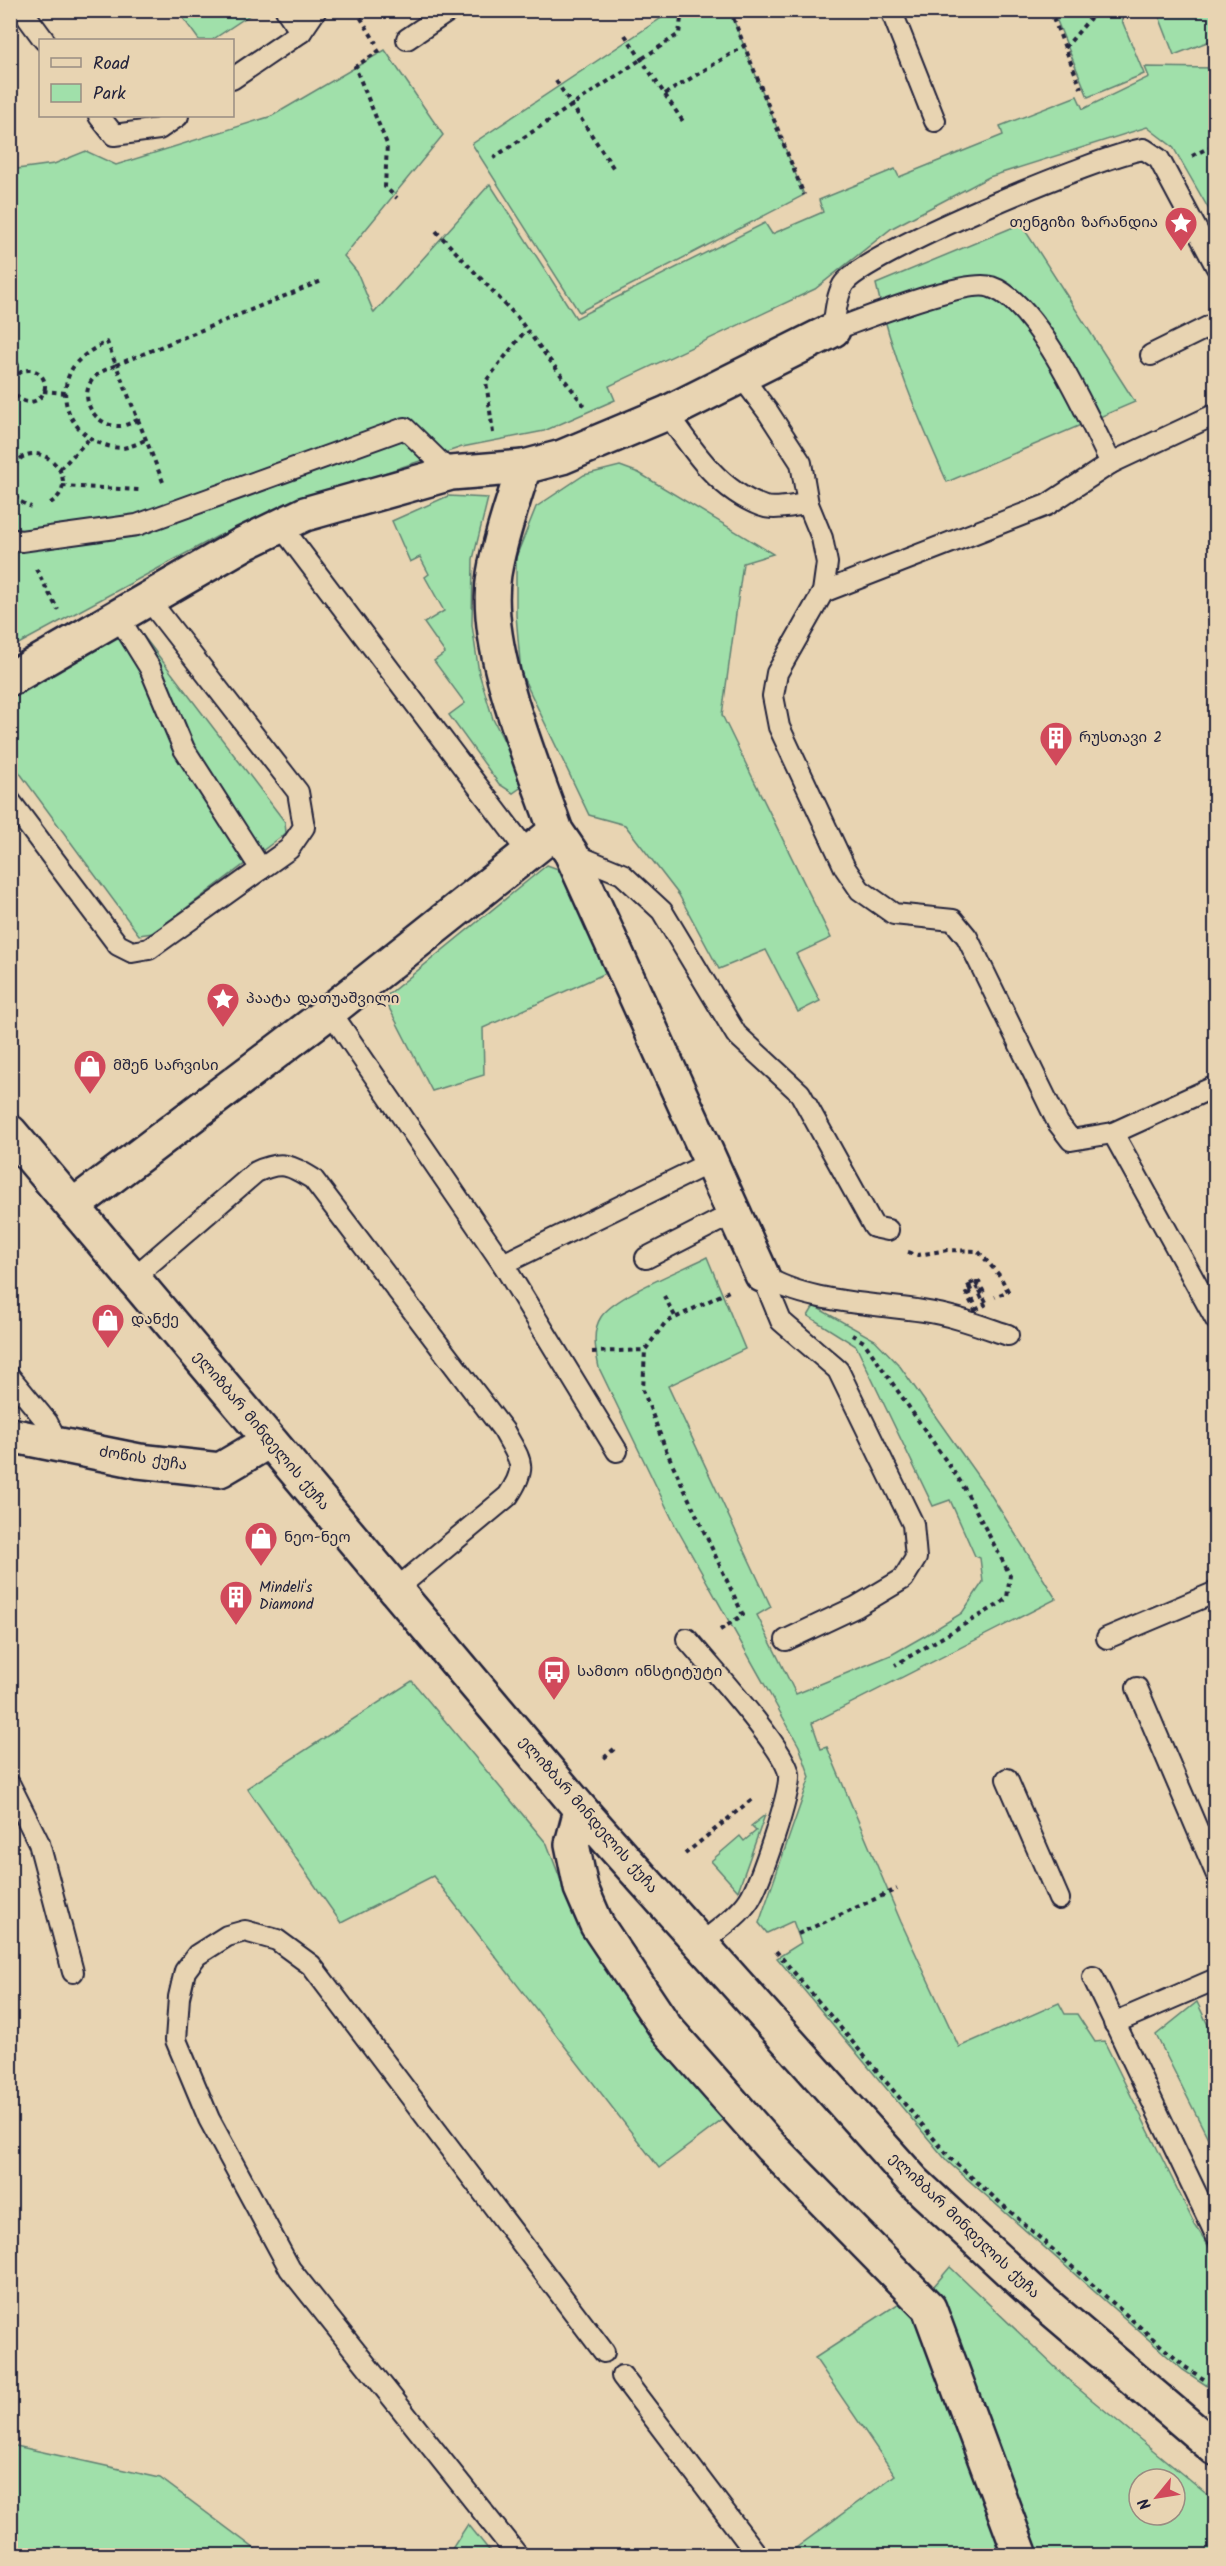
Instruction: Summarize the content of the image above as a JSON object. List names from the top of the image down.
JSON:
{
  "streets": {
    "street": ["ელიზბარ მინდელის ქუჩა", "ძოწის ქუჩა"]
  },
  "crossings": [
    ["ელიზბარ მინდელის ქუჩა", "ძოწის ქუჩა"]
  ],
  "places": {
    "place": ["თენგიზი ზარანდია", "პაატა დათუაშვილი"],
    "building": ["რუსთავი 2", "Mindeli's Diamond"],
    "shop": ["მშენ სარვისი", "დანქე", "ნეო-ნეო"],
    "bus stop": ["სამთო ინსტიტუტი"]
  },
  "legend": ["Road", "Park"],
  "north": "bottom left"
}
